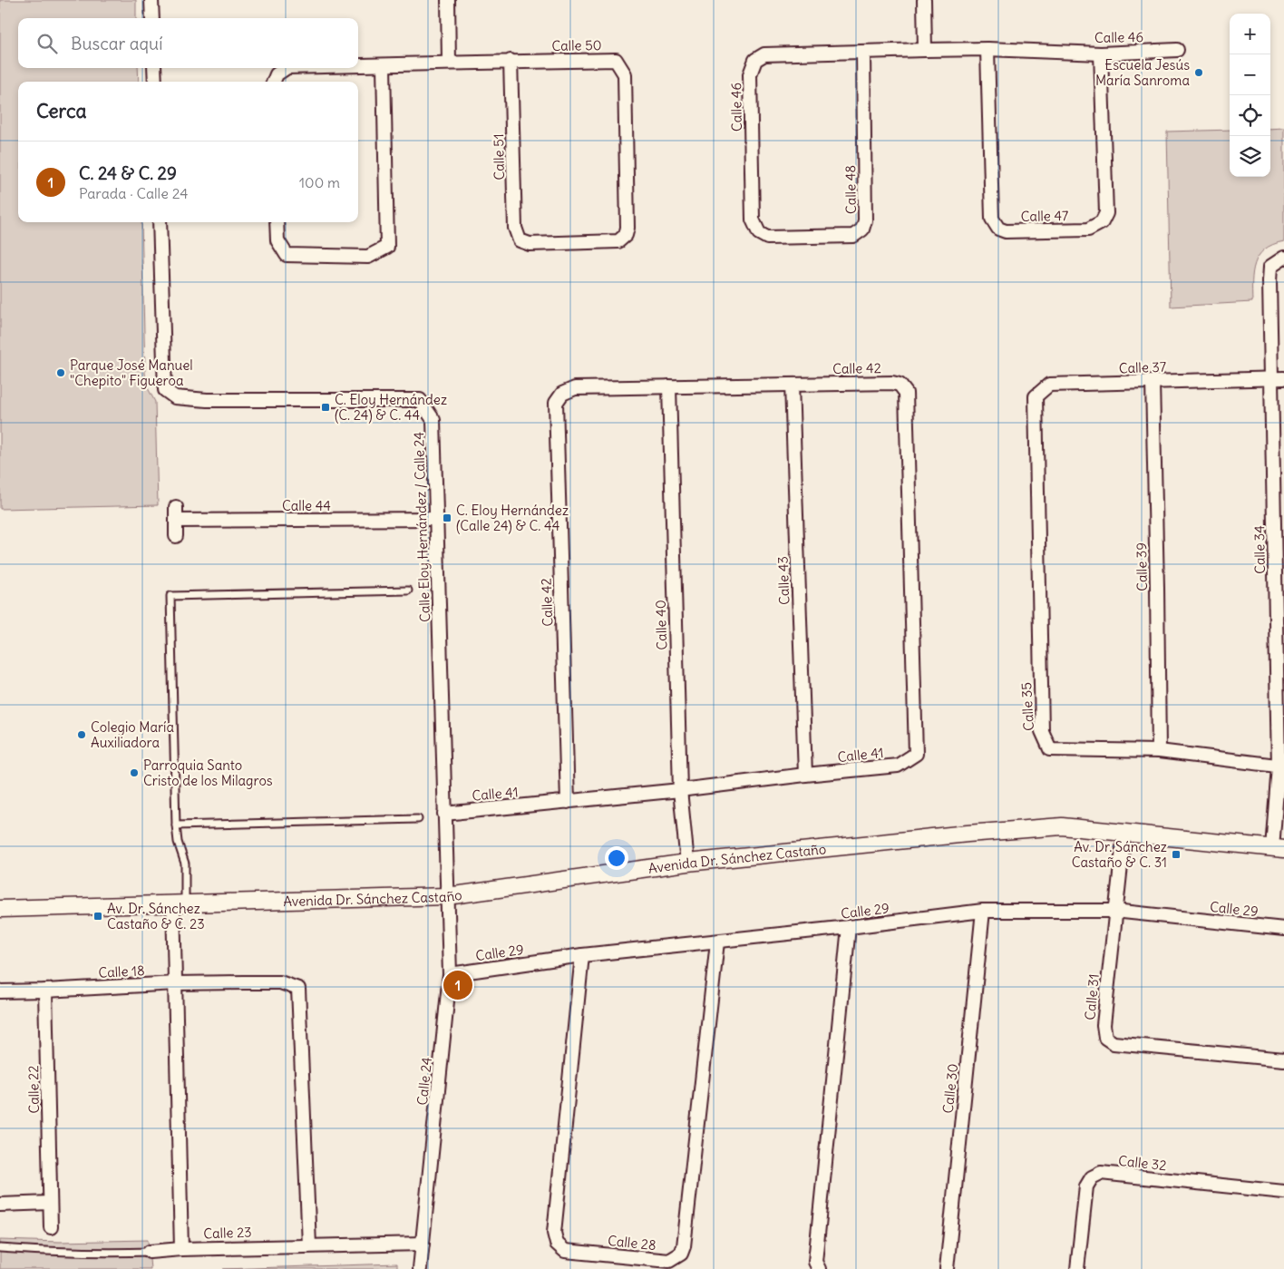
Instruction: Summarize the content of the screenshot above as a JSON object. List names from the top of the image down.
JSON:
{
  "streets": {
    "street": [
      "Calle 46",
      "Calle 50",
      "Calle 51",
      "Calle 48",
      "Calle 47",
      "Calle 37",
      "Calle 42",
      "Calle 44",
      "Calle Eloy Hernández / Calle 24",
      "Calle 34",
      "Calle 39",
      "Calle 43",
      "Calle 40",
      "Calle 35",
      "Calle 41",
      "Avenida Dr. Sánchez Castaño",
      "Calle 29",
      "Calle 18",
      "Calle 31",
      "Calle 24",
      "Calle 30",
      "Calle 22",
      "Calle 32",
      "Calle 23",
      "Calle 28"
    ]
  },
  "crossings": [
    ["Calle 46", "Calle 48"],
    ["Calle 46", "Calle 47"],
    ["Calle 50", "Calle 51"],
    ["Calle 37", "Calle 34"],
    ["Calle 37", "Calle 39"],
    ["Calle 37", "Calle 35"],
    ["Calle 42", "Calle 43"],
    ["Calle 42", "Calle 40"],
    ["Calle 42", "Calle 41"],
    ["Calle 44", "Calle Eloy Hernández / Calle 24"],
    ["Calle Eloy Hernández / Calle 24", "Calle 41"],
    ["Calle Eloy Hernández / Calle 24", "Avenida Dr. Sánchez Castaño"],
    ["Calle Eloy Hernández / Calle 24", "Calle 24"],
    ["Calle 34", "Calle 35"],
    ["Calle 34", "Avenida Dr. Sánchez Castaño"],
    ["Calle 39", "Calle 35"],
    ["Calle 43", "Calle 41"],
    ["Calle 40", "Calle 41"],
    ["Calle 40", "Avenida Dr. Sánchez Castaño"],
    ["Avenida Dr. Sánchez Castaño", "Calle 31"],
    ["Avenida Dr. Sánchez Castaño", "Calle 24"],
    ["Calle 29", "Calle 31"],
    ["Calle 29", "Calle 24"],
    ["Calle 29", "Calle 30"],
    ["Calle 29", "Calle 28"],
    ["Calle 18", "Calle 22"],
    ["Calle 18", "Calle 23"],
    ["Calle 24", "Calle 23"]
  ],
  "places": {
    "other": [
      "Escuela Jesús María Sanroma",
      "Parque José Manuel \"Chepito\" Figueroa",
      "Colegio María Auxiliadora",
      "Parroquia Santo Cristo de los Milagros"
    ],
    "transit": [
      "C. Eloy Hernández (C. 24) & C. 44",
      "C. Eloy Hernández (Calle 24) & C. 44",
      "Av. Dr. Sánchez Castaño & C. 31",
      "Av. Dr. Sánchez Castaño & C. 23"
    ]
  },
  "page": {
    "map_buttons": ["+", "−"],
    "search": "Buscar aquí",
    "heading": "Cerca",
    "list": [
      {
        "mark": "1",
        "name": "C. 24 & C. 29",
        "note": "Parada · Calle 24",
        "value": "100 m"
      }
    ],
    "pins": "1"
  }
}
